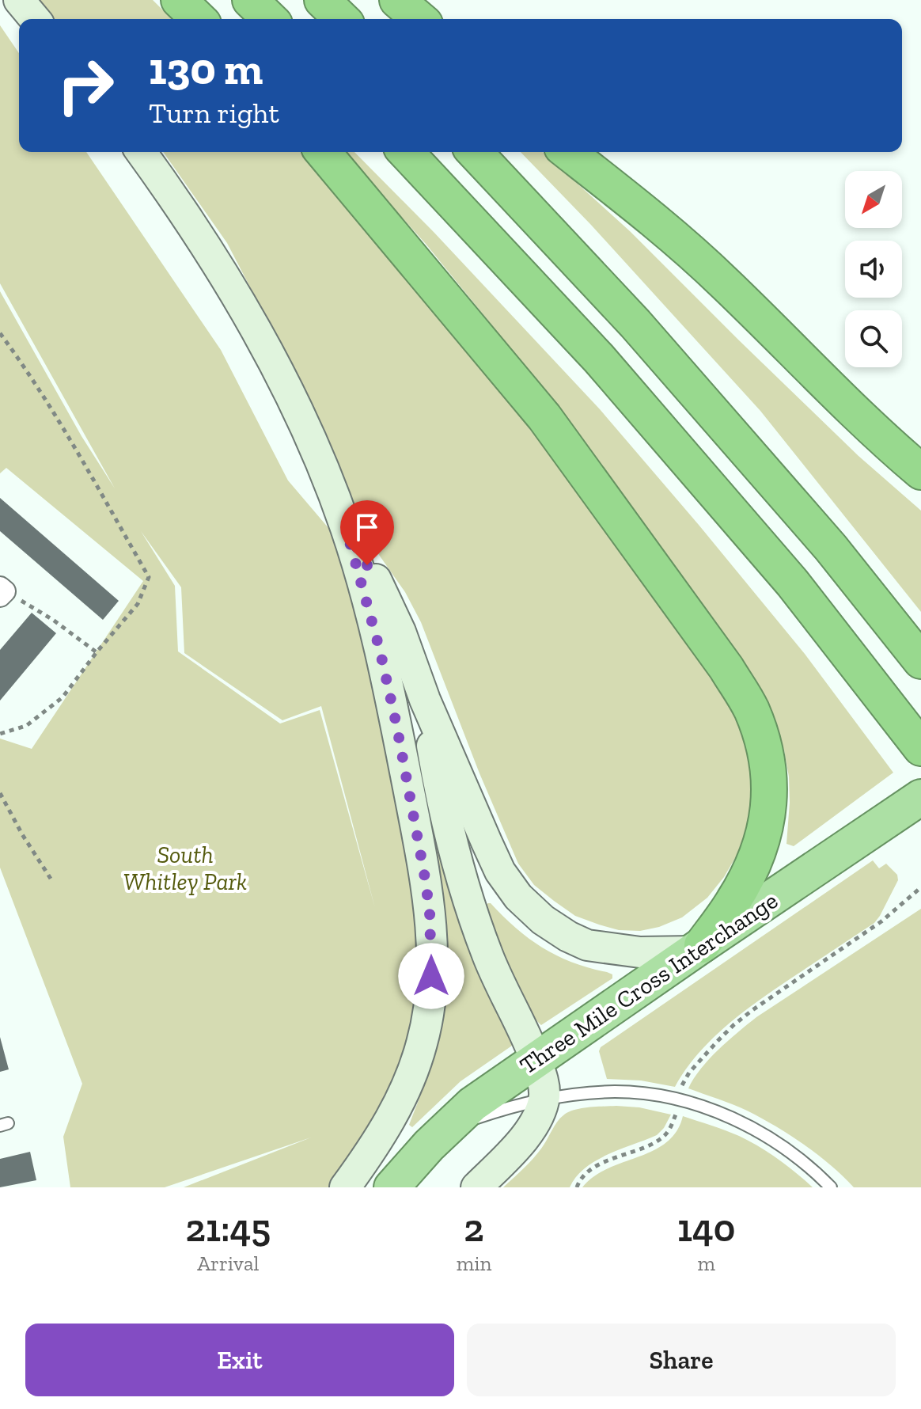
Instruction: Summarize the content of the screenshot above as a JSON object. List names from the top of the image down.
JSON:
{
  "streets": {
    "highway": ["Three Mile Cross Interchange"]
  },
  "parks": ["South Whitley Park"],
  "north": "bottom left",
  "page": {
    "turn": ["130 m", "Turn right"],
    "eta": [
      "21:45",
      "Arrival",
      "2",
      "min",
      "140",
      "m"
    ],
    "buttons": ["Exit", "Share"]
  }
}
